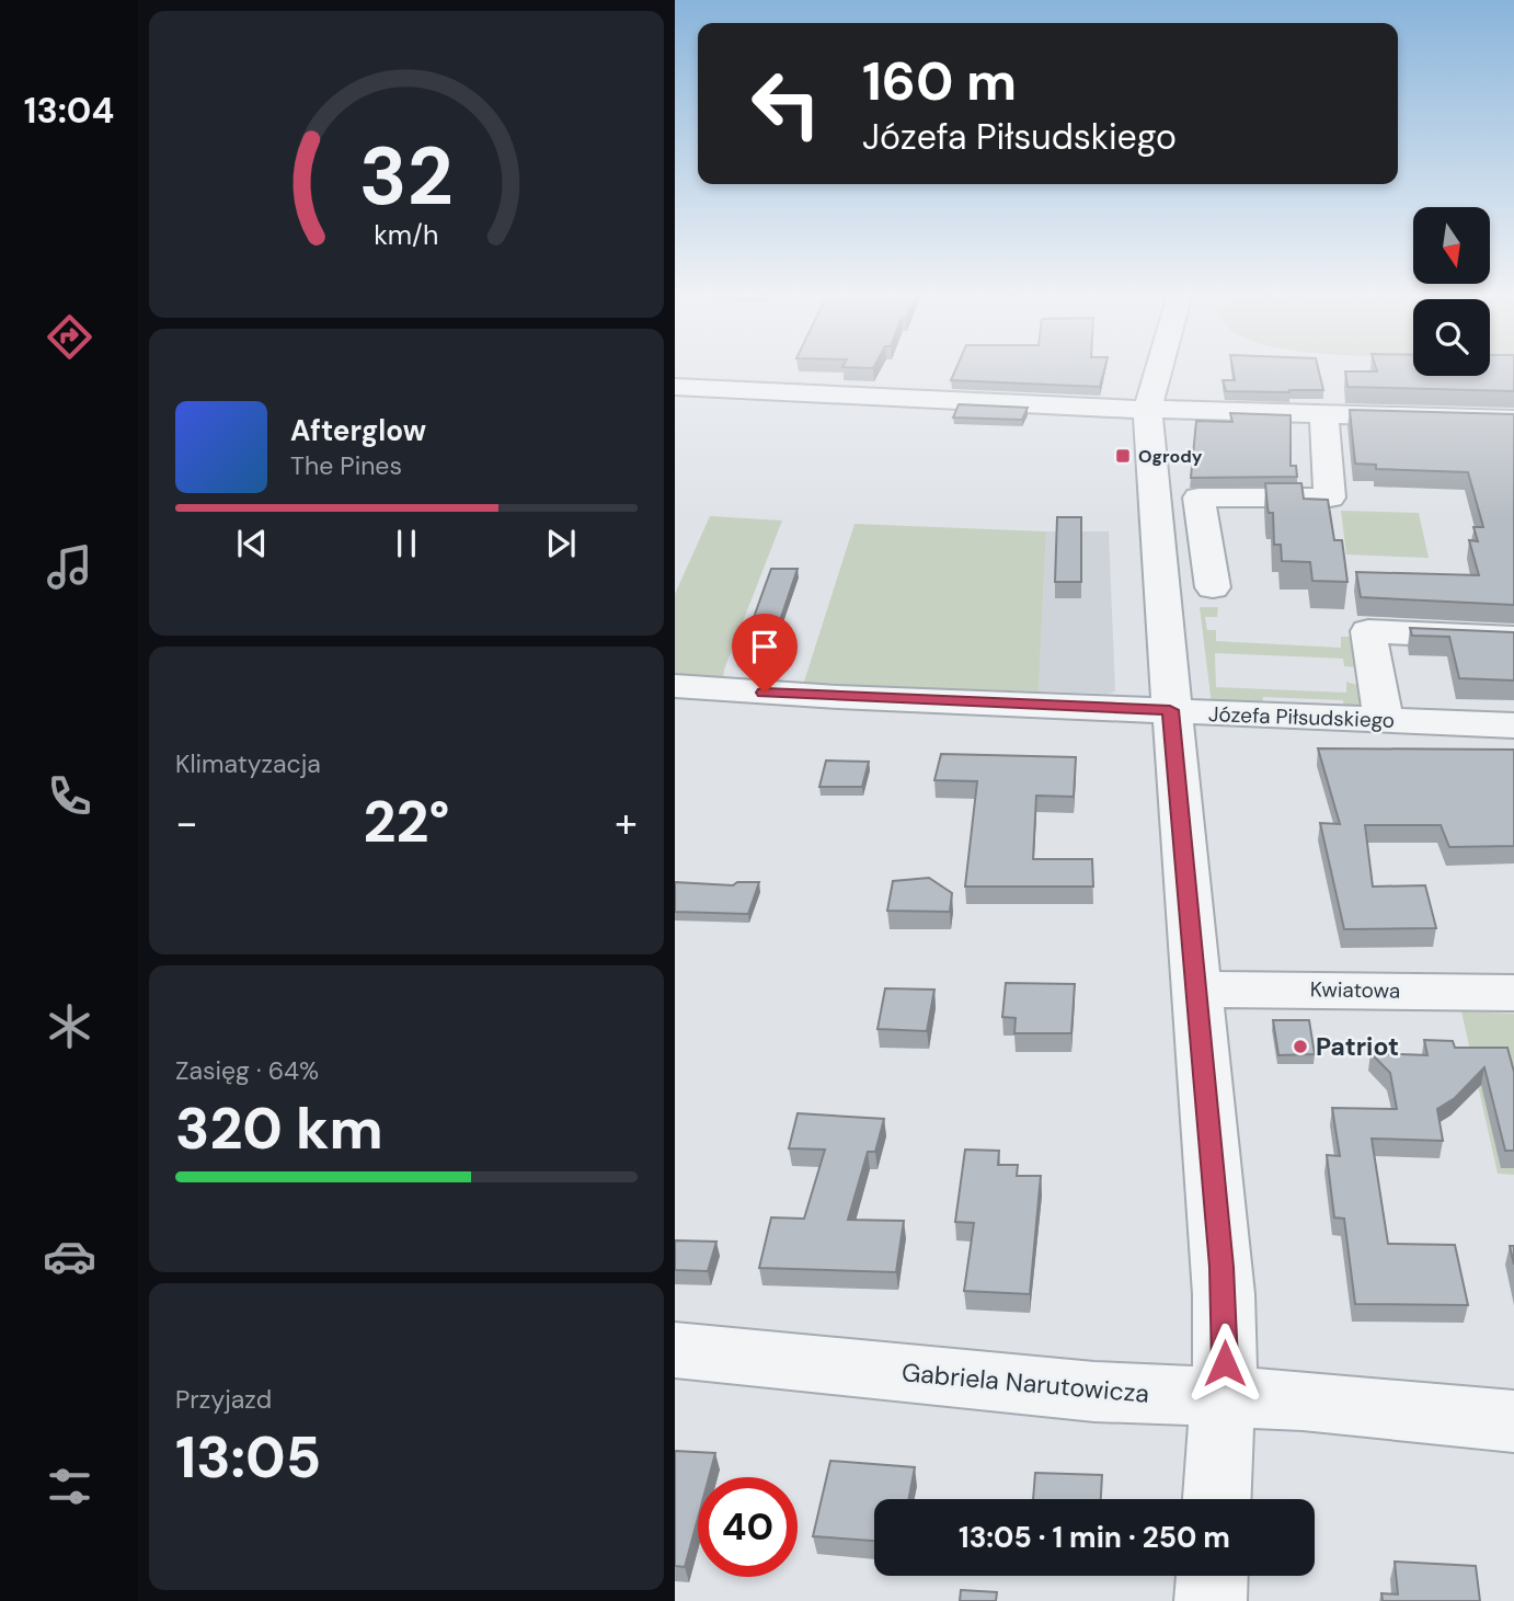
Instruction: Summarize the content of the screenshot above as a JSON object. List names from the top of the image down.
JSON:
{
  "streets": {
    "street": ["Józefa Piłsudskiego", "Kwiatowa", "Gabriela Narutowicza"]
  },
  "places": {
    "transit": ["Ogrody"],
    "other": ["Patriot"]
  },
  "north": "bottom",
  "page": {
    "tabs": "13:04",
    "turn": ["160 m", "Józefa Piłsudskiego"],
    "song": ["Afterglow", "The Pines"],
    "tile": [
      "Klimatyzacja",
      ["Zasięg · 64%", "320 km"],
      ["Przyjazd", "13:05"]
    ],
    "heat": ["−", "22°", "+"],
    "limit": "40",
    "trip": "13:05 · 1 min · 250 m",
    "gauge": ["32", "km/h"]
  }
}
